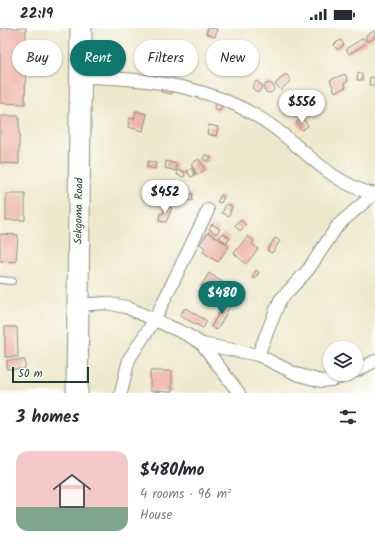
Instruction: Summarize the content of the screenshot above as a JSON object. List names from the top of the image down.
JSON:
{
  "streets": {
    "highway": ["Sekgoma Road"]
  },
  "scale_bar": "50 m",
  "page": {
    "status": "22:19",
    "chip": [
      "Buy",
      "Rent",
      "Filters",
      "New"
    ],
    "price": ["$556", "$452", "$480"],
    "scale": "50 m",
    "heading": "3 homes",
    "list": [
      {
        "name": "$480/mo",
        "note": "4 rooms · 96 m² · House"
      }
    ]
  }
}
